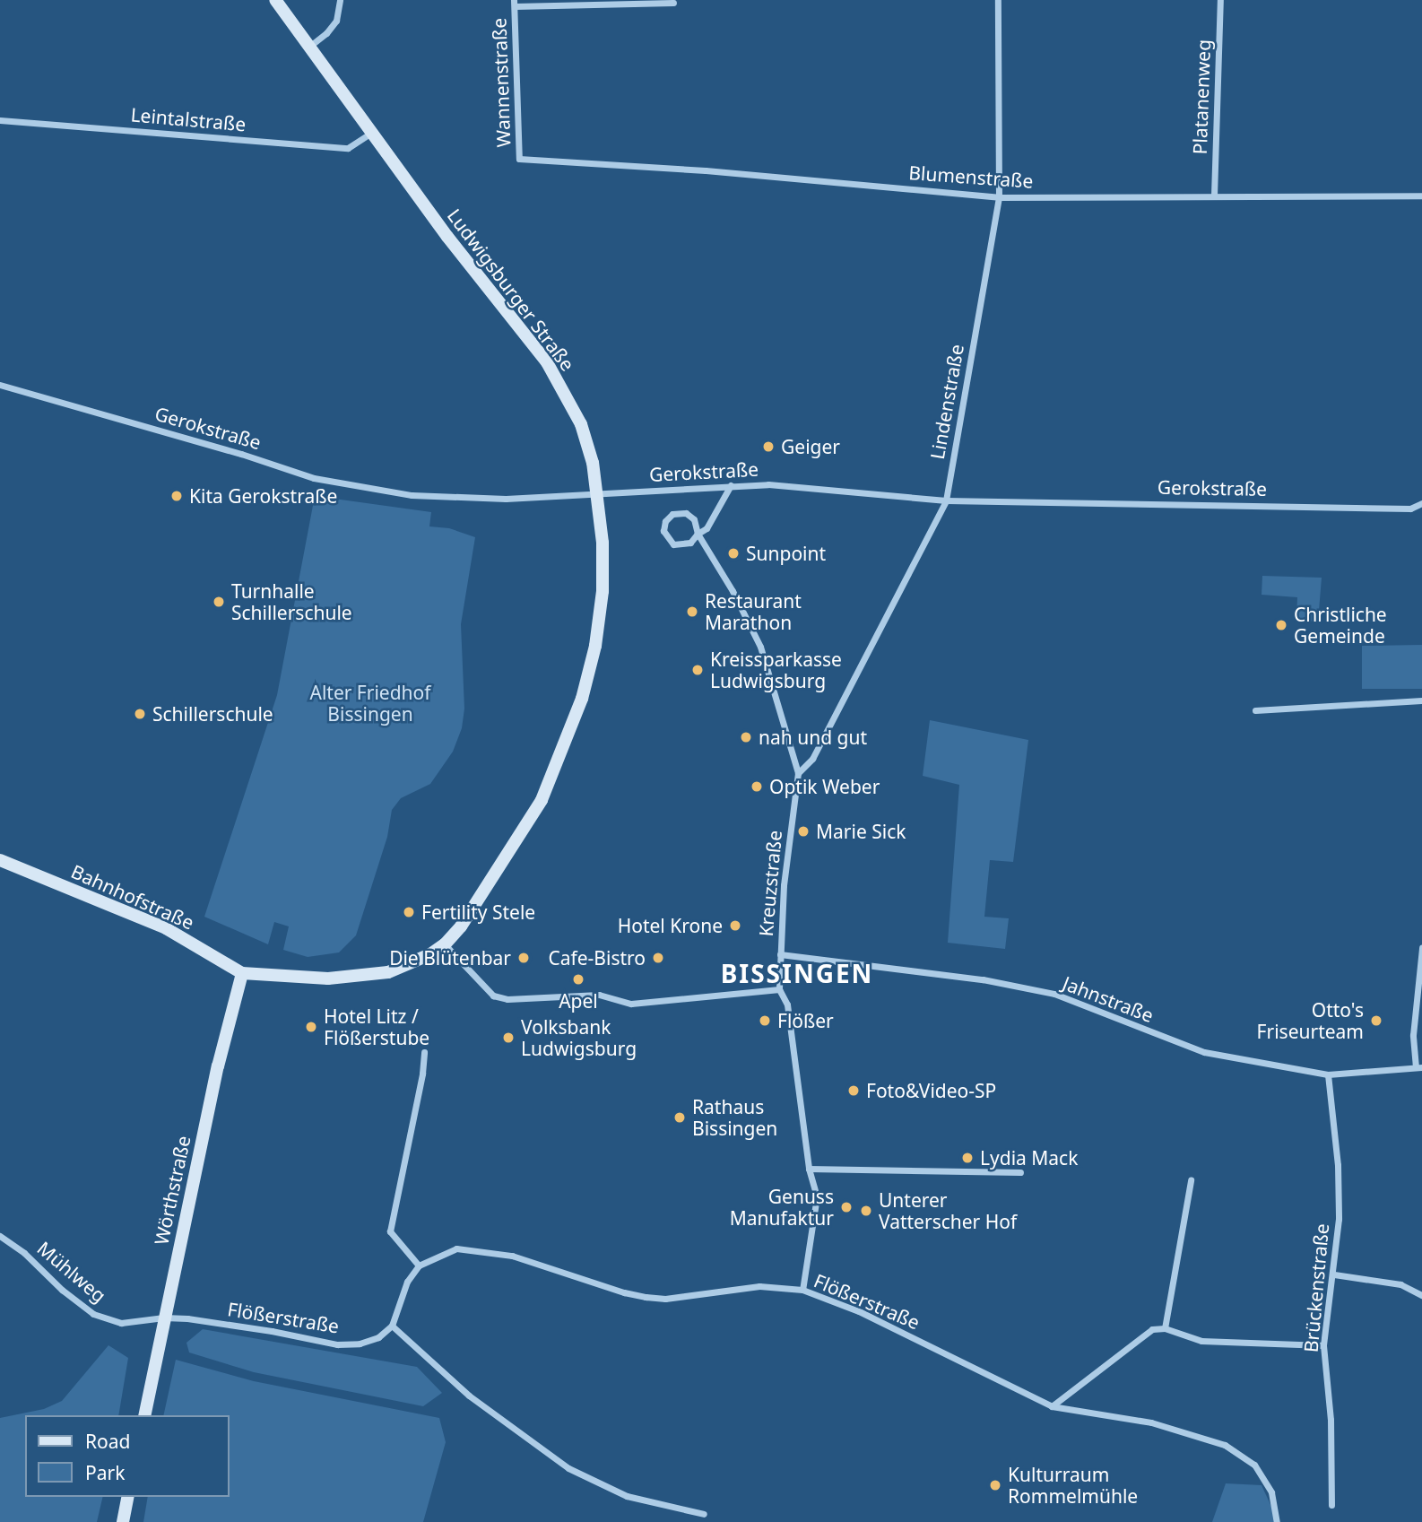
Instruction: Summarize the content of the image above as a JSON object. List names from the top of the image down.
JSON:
{
  "streets": {
    "street": [
      "Wannenstraße",
      "Platanenweg",
      "Leintalstraße",
      "Blumenstraße",
      "Ludwigsburger Straße",
      "Lindenstraße",
      "Gerokstraße",
      "Kreuzstraße",
      "Bahnhofstraße",
      "Jahnstraße",
      "Wörthstraße",
      "Mühlweg",
      "Brückenstraße",
      "Flößerstraße"
    ]
  },
  "crossings": [
    ["Wannenstraße", "Blumenstraße"],
    ["Platanenweg", "Blumenstraße"],
    ["Leintalstraße", "Ludwigsburger Straße"],
    ["Blumenstraße", "Lindenstraße"],
    ["Ludwigsburger Straße", "Gerokstraße"],
    ["Ludwigsburger Straße", "Bahnhofstraße"],
    ["Lindenstraße", "Gerokstraße"],
    ["Lindenstraße", "Kreuzstraße"],
    ["Kreuzstraße", "Jahnstraße"],
    ["Kreuzstraße", "Flößerstraße"],
    ["Bahnhofstraße", "Wörthstraße"],
    ["Jahnstraße", "Brückenstraße"],
    ["Wörthstraße", "Mühlweg"],
    ["Wörthstraße", "Flößerstraße"],
    ["Mühlweg", "Flößerstraße"]
  ],
  "districts": ["BISSINGEN"],
  "parks": ["Alter Friedhof Bissingen"],
  "places": [
    "Geiger",
    "Kita Gerokstraße",
    "Sunpoint",
    "Turnhalle Schillerschule",
    "Restaurant Marathon",
    "Christliche Gemeinde",
    "Kreissparkasse Ludwigsburg",
    "Schillerschule",
    "nah und gut",
    "Optik Weber",
    "Marie Sick",
    "Fertility Stele",
    "Hotel Krone",
    "Die Blütenbar",
    "Cafe-Bistro",
    "Apel",
    "Flößer",
    "Otto's Friseurteam",
    "Hotel Litz / Flößerstube",
    "Volksbank Ludwigsburg",
    "Foto&Video-SP",
    "Rathaus Bissingen",
    "Lydia Mack",
    "Genuss Manufaktur",
    "Unterer Vatterscher Hof",
    "Kulturraum Rommelmühle"
  ],
  "legend": ["Road", "Park"]
}
